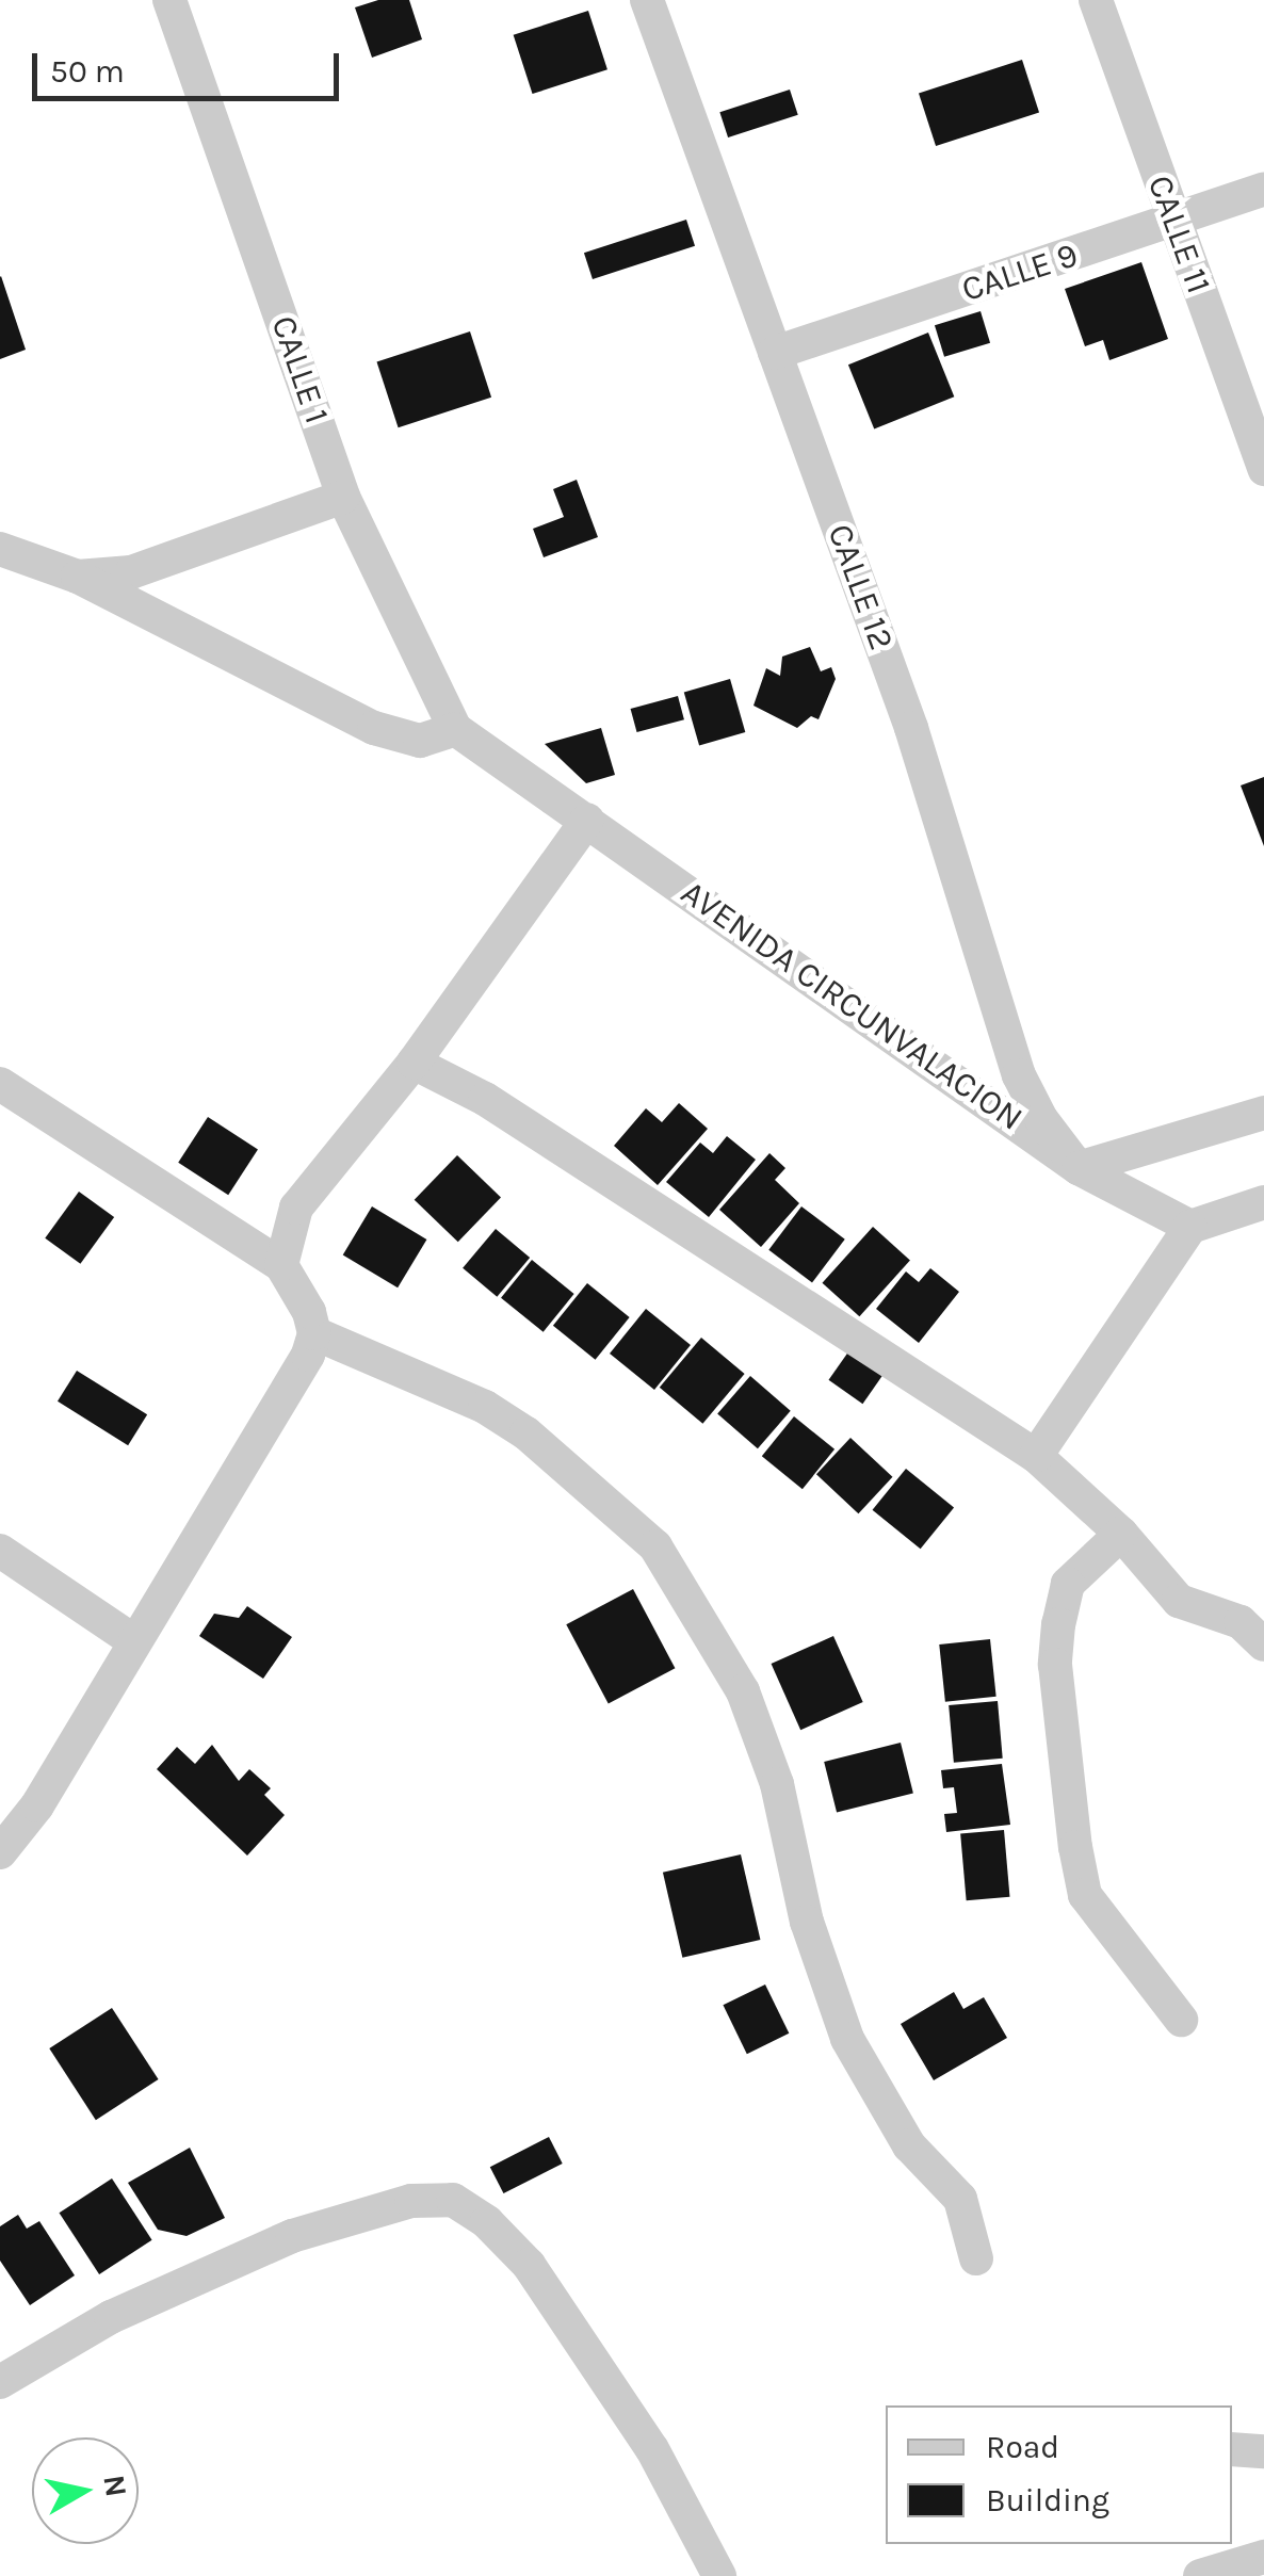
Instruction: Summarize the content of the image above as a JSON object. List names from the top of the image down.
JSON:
{
  "streets": {
    "street": [
      "CALLE 11",
      "CALLE 9",
      "CALLE 1",
      "CALLE 12",
      "AVENIDA CIRCUNVALACION"
    ]
  },
  "crossings": [
    ["CALLE 11", "CALLE 9"],
    ["CALLE 9", "CALLE 12"],
    ["CALLE 1", "AVENIDA CIRCUNVALACION"],
    ["CALLE 12", "AVENIDA CIRCUNVALACION"]
  ],
  "legend": ["Road", "Building"],
  "scale_bar": "50 m",
  "north": "right"
}
